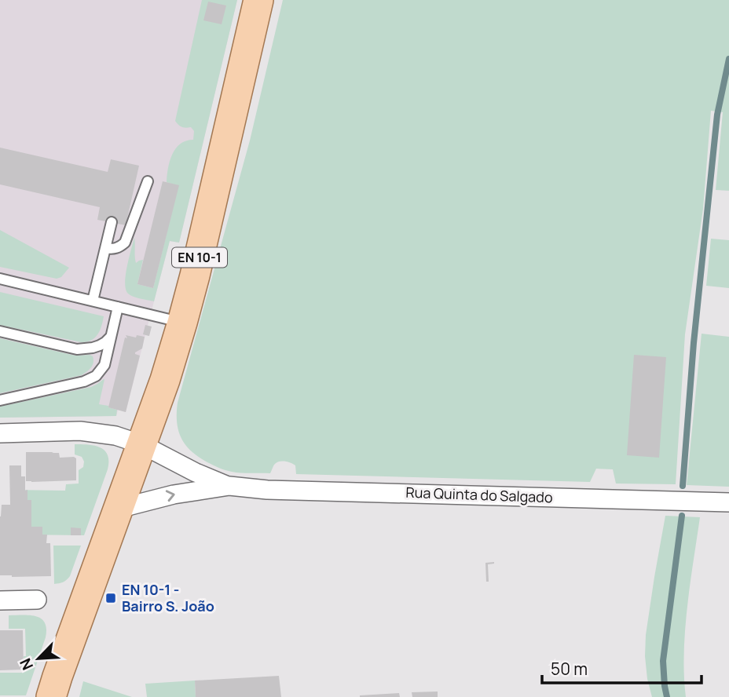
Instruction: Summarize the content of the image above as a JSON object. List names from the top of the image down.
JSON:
{
  "streets": {
    "main road": ["EN 10-1"],
    "street": ["Rua Quinta do Salgado"]
  },
  "crossings": [
    ["EN 10-1", "Rua Quinta do Salgado"]
  ],
  "places": {
    "transit": ["EN 10-1 - Bairro S. João"]
  },
  "scale_bar": "50 m",
  "north": "bottom left"
}
